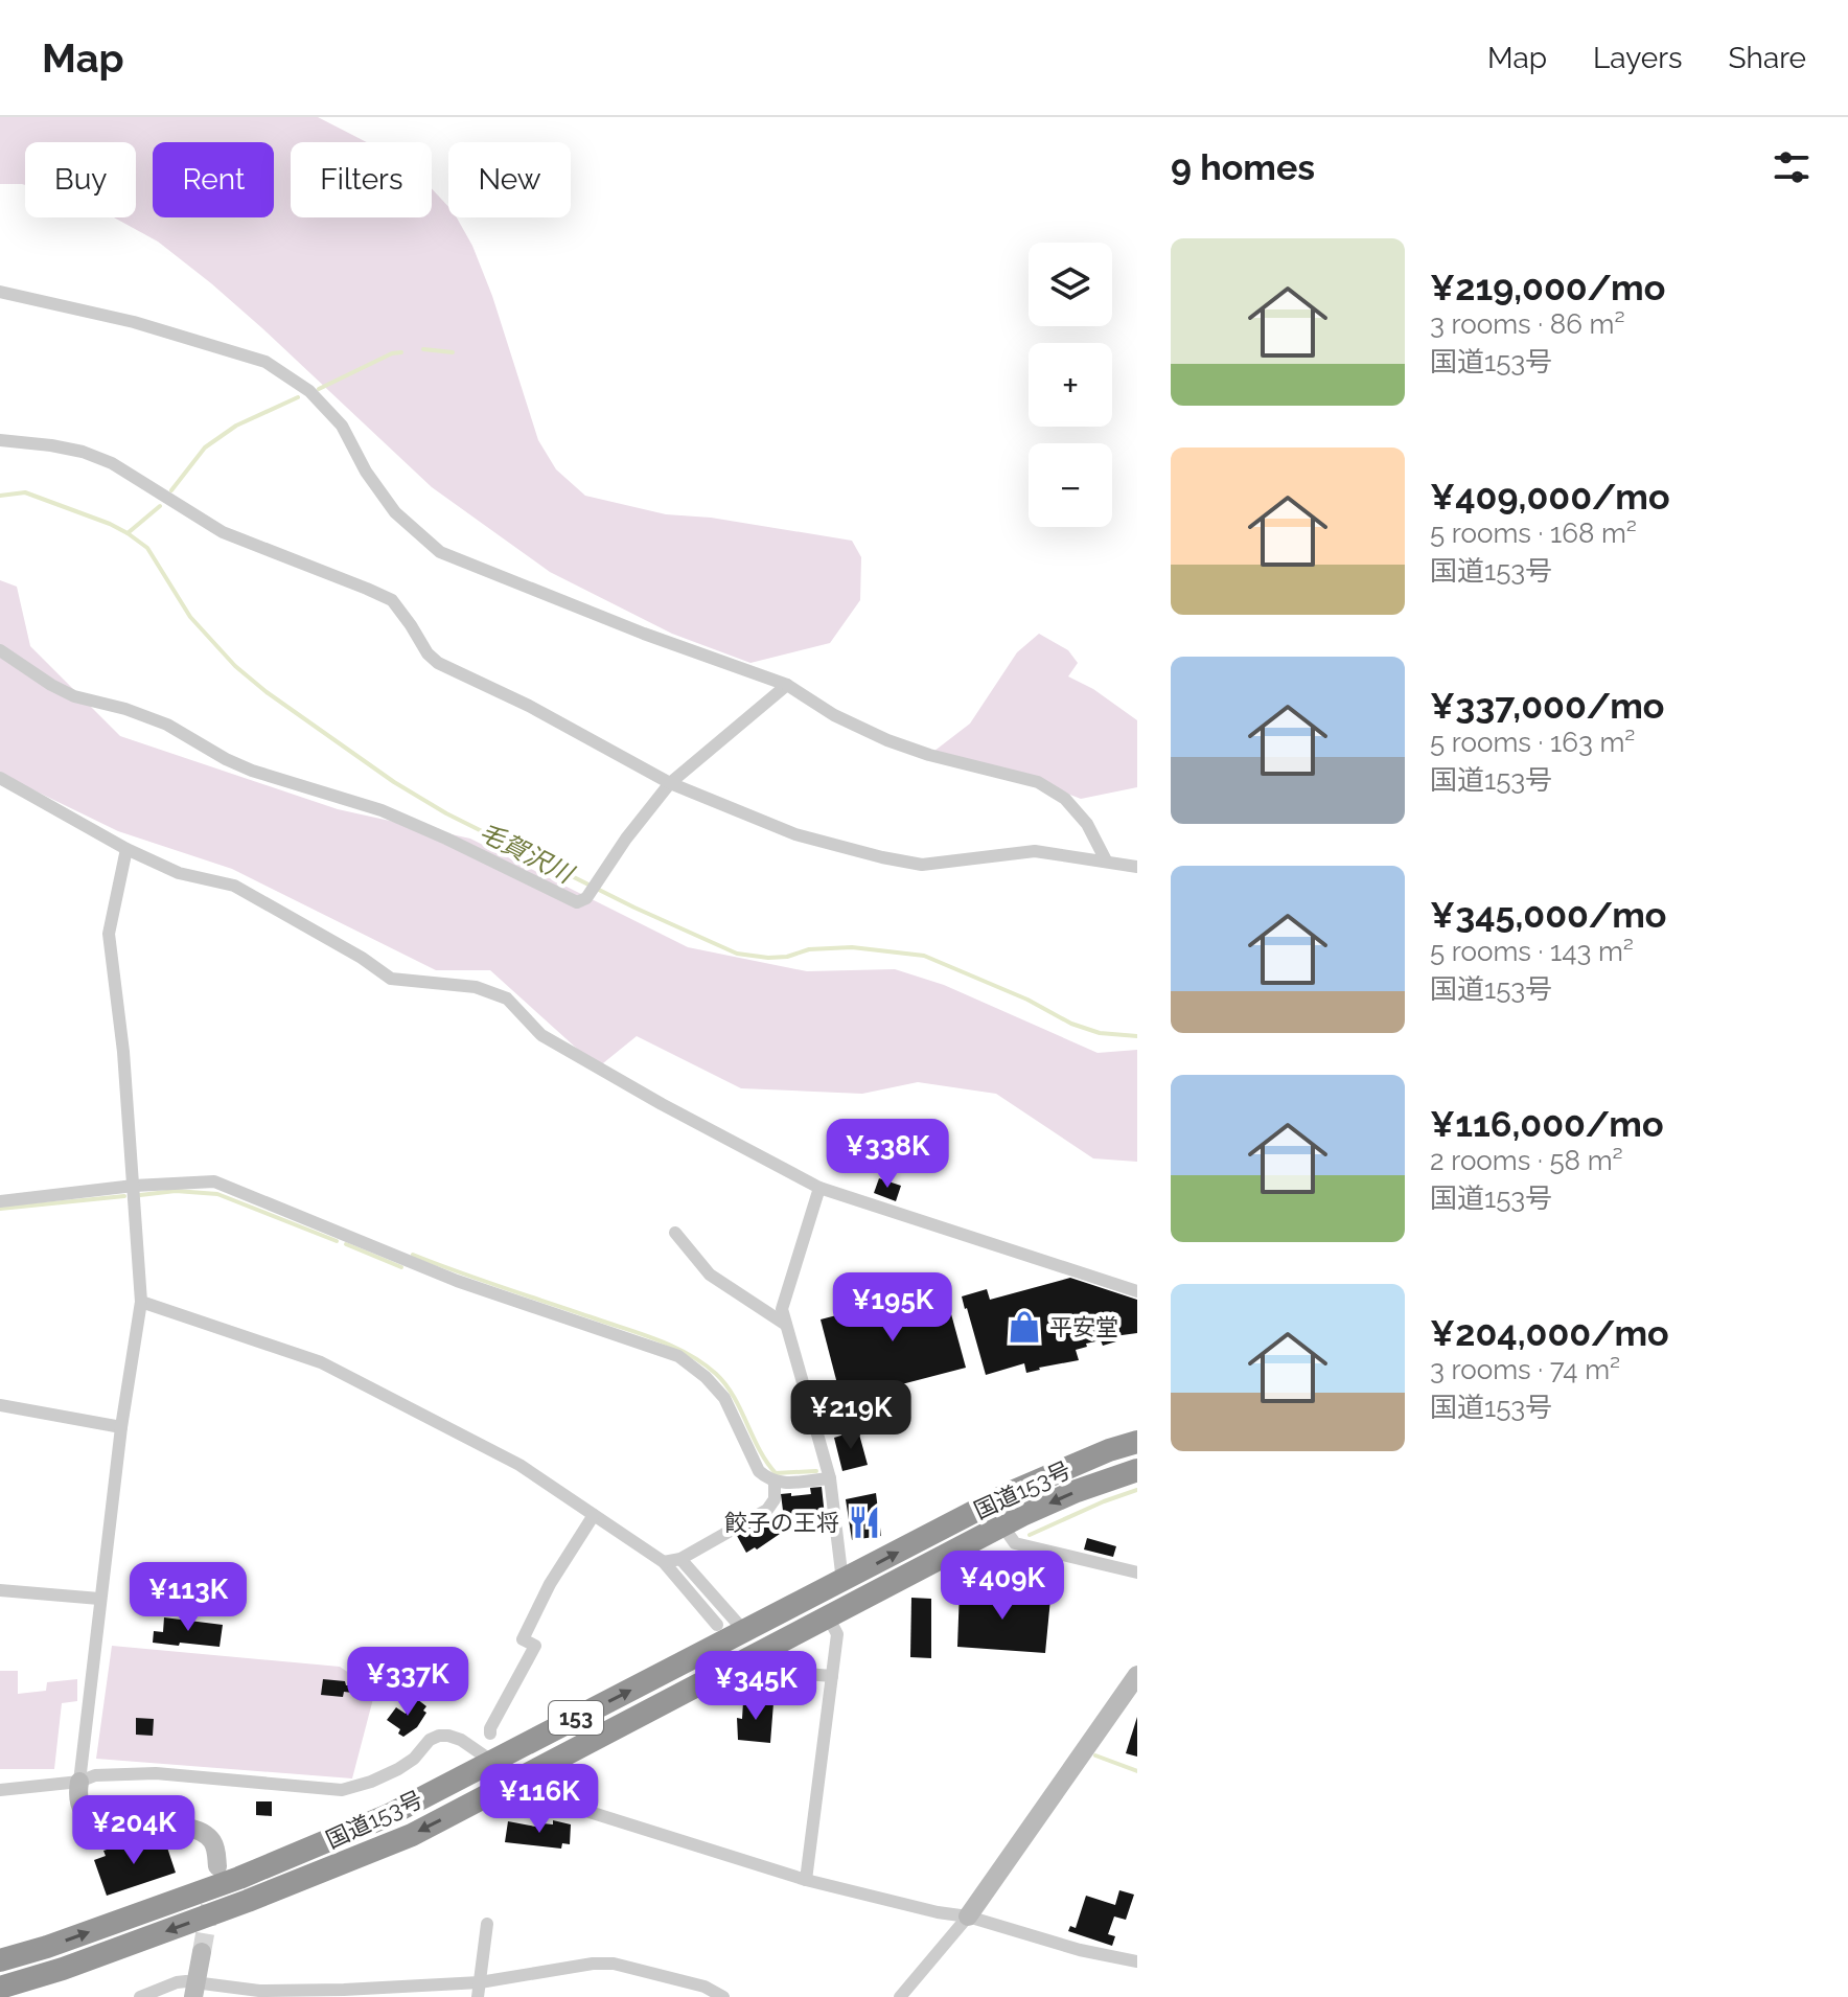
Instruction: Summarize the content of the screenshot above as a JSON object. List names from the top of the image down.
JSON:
{
  "streets": {
    "highway": ["国道153号", "153"]
  },
  "water": ["毛賀沢川"],
  "places": {
    "shop": ["平安堂"],
    "restaurant": ["餃子の王将"]
  },
  "page": {
    "header": "Map",
    "nav": ["Map", "Layers", "Share"],
    "heading": "9 homes",
    "chip": [
      "Buy",
      "Rent",
      "Filters",
      "New"
    ],
    "list": [
      {
        "name": "¥219,000/mo",
        "note": "3 rooms · 86 m² · 国道153号"
      },
      {
        "name": "¥409,000/mo",
        "note": "5 rooms · 168 m² · 国道153号"
      },
      {
        "name": "¥337,000/mo",
        "note": "5 rooms · 163 m² · 国道153号"
      },
      {
        "name": "¥345,000/mo",
        "note": "5 rooms · 143 m² · 国道153号"
      },
      {
        "name": "¥116,000/mo",
        "note": "2 rooms · 58 m² · 国道153号"
      },
      {
        "name": "¥204,000/mo",
        "note": "3 rooms · 74 m² · 国道153号"
      }
    ],
    "map_buttons": ["+", "−"],
    "price": [
      "¥338K",
      "¥195K",
      "¥219K",
      "¥409K",
      "¥113K",
      "¥337K",
      "¥345K",
      "¥116K",
      "¥204K"
    ]
  }
}
